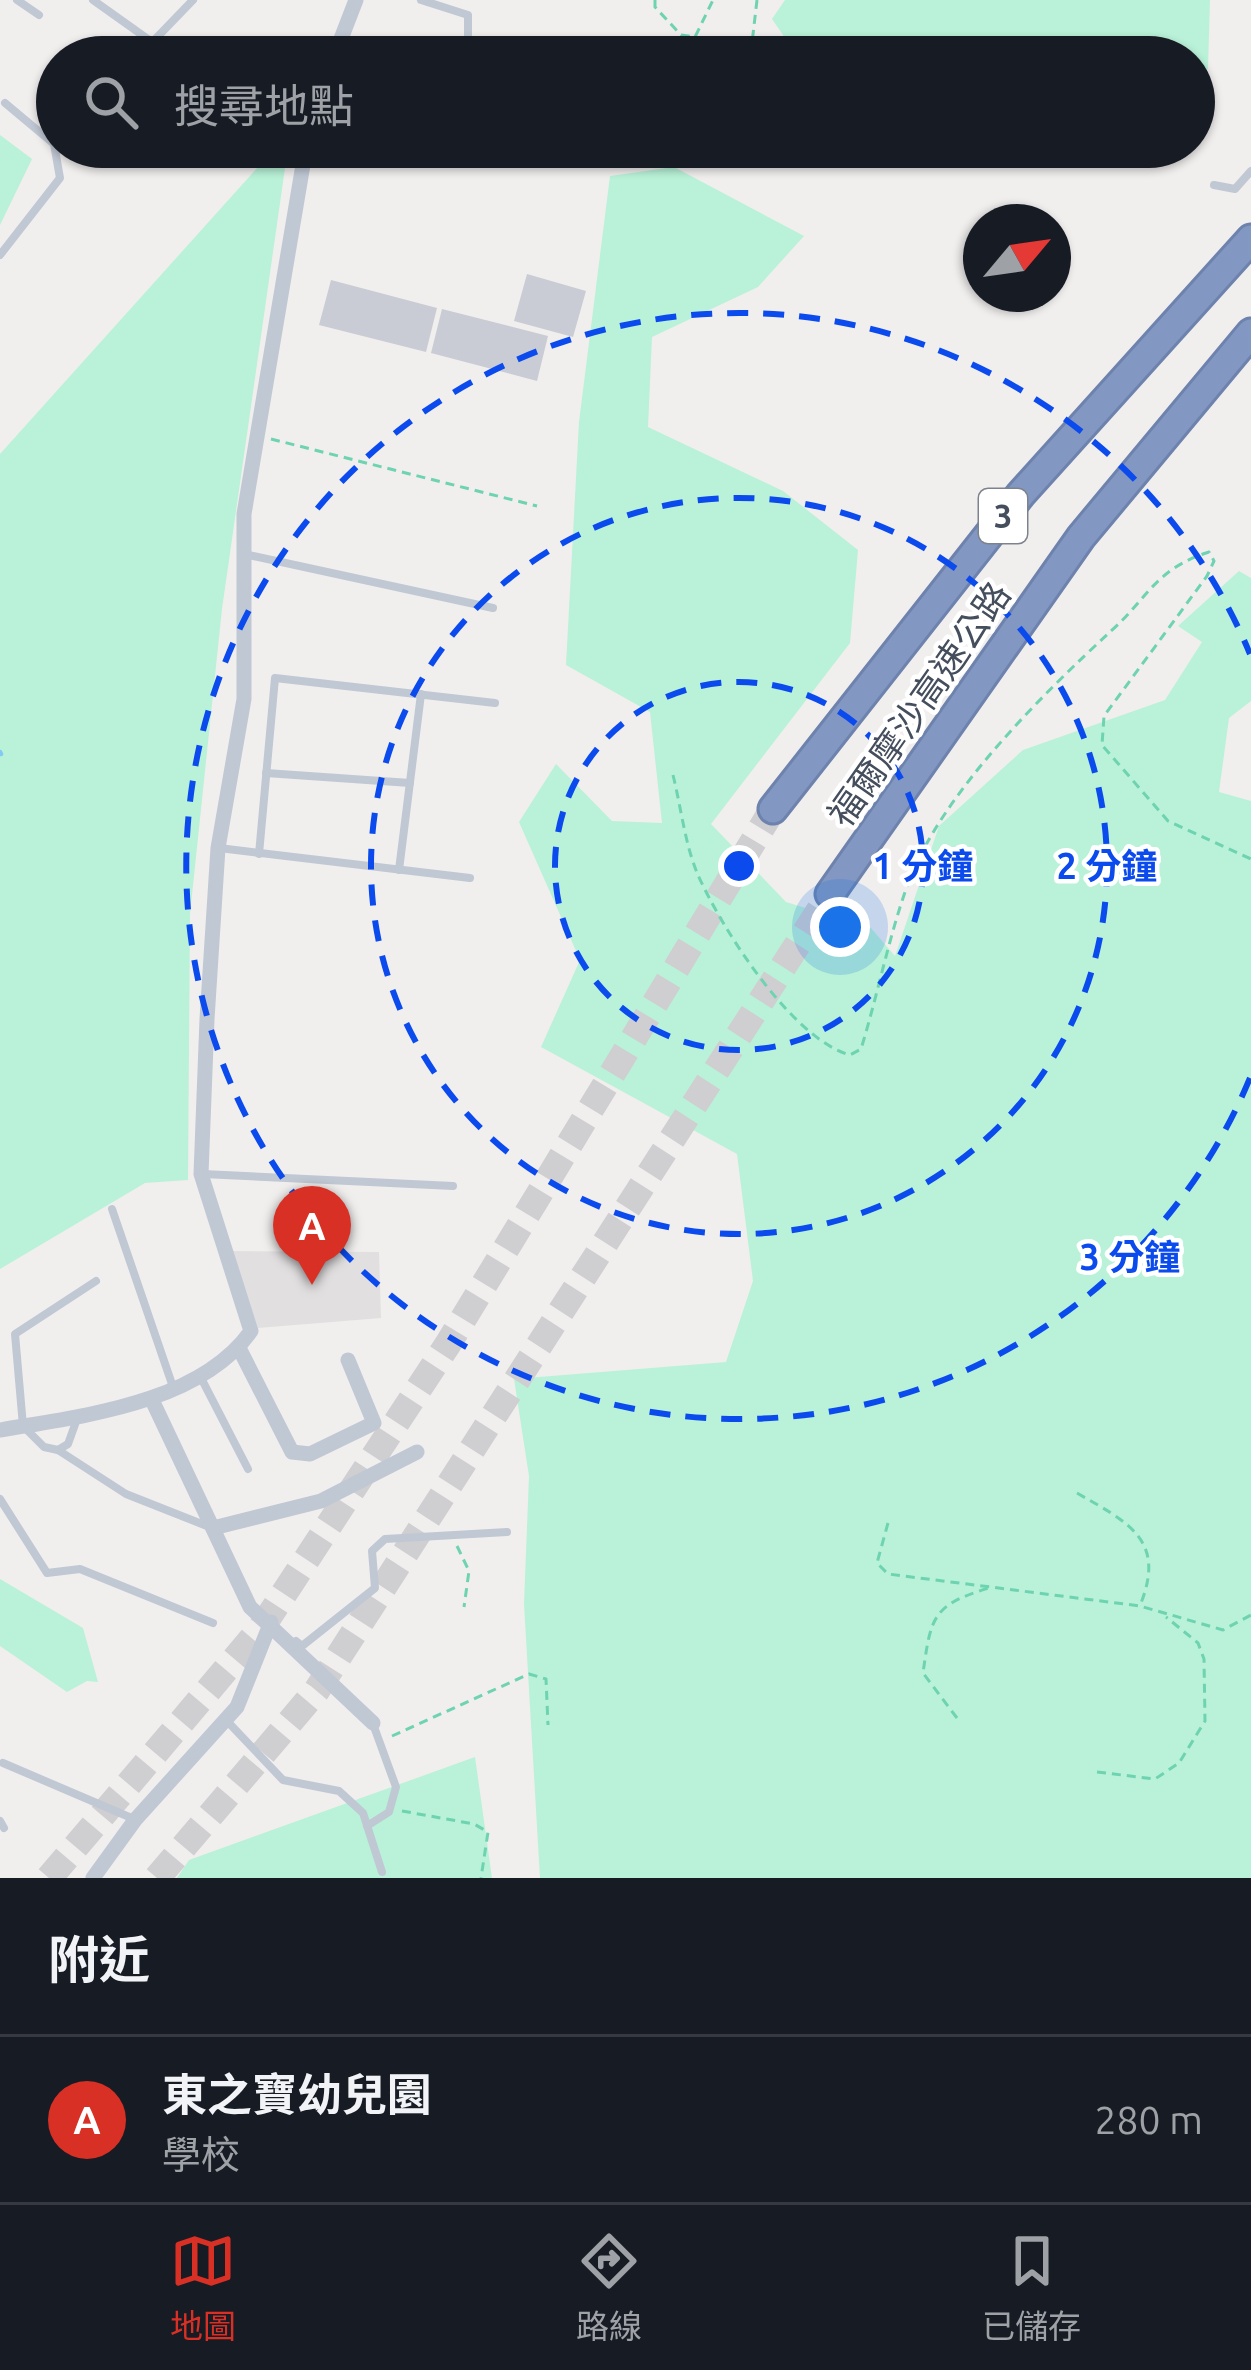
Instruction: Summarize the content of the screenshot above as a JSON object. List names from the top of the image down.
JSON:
{
  "streets": {
    "highway": ["3", "福爾摩沙高速公路"]
  },
  "north": "top right",
  "page": {
    "search": "搜尋地點",
    "pins": "A",
    "heading": "附近",
    "list": [
      {
        "mark": "A",
        "name": "東之寶幼兒園",
        "note": "學校",
        "value": "280 m"
      }
    ],
    "nav": ["地圖", "路線", "已儲存"]
  },
  "rings": ["1 分鐘", "2 分鐘", "3 分鐘"]
}
